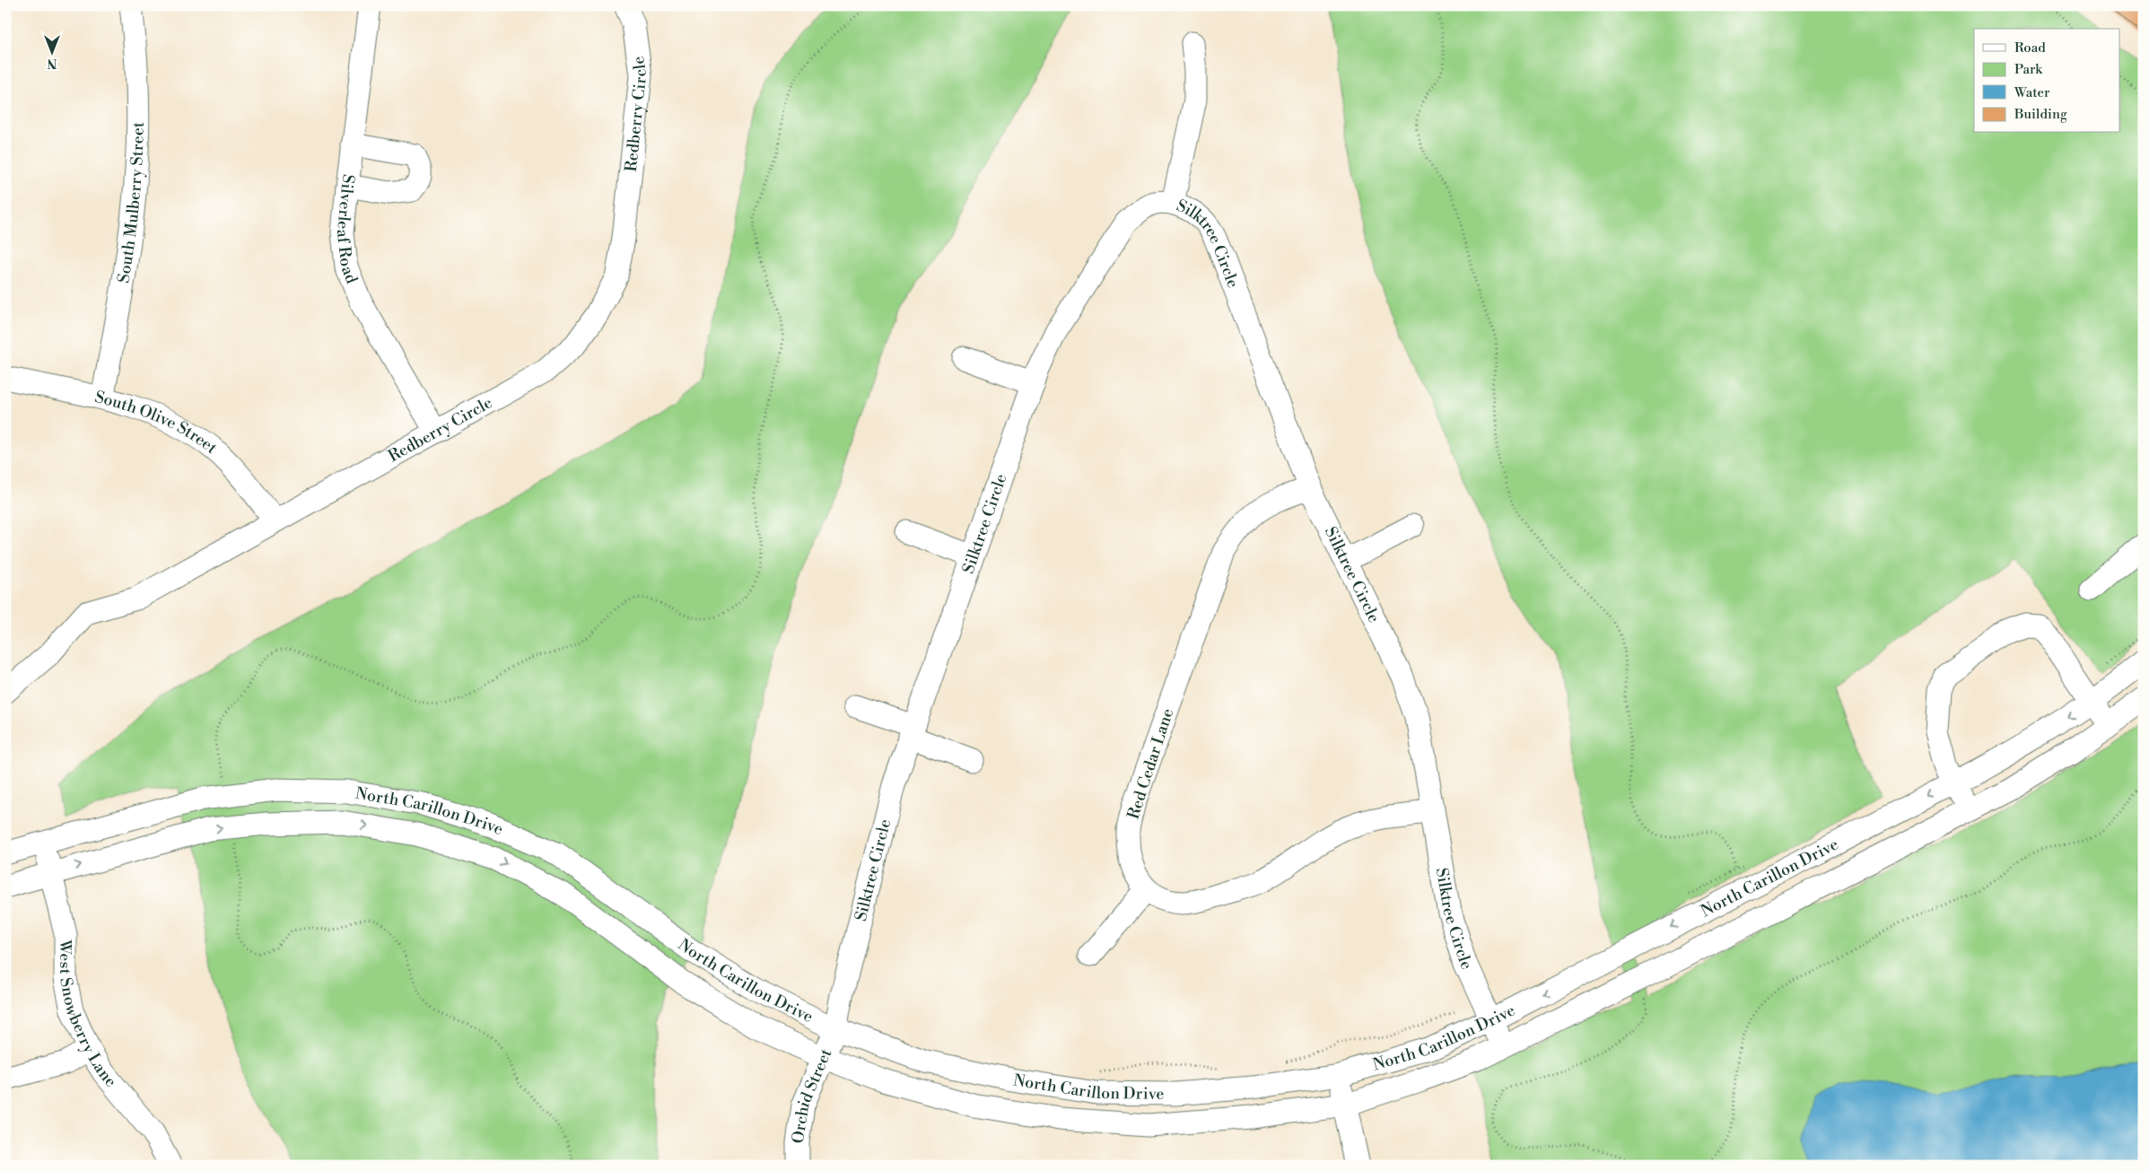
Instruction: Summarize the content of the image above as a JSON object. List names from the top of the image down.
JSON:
{
  "streets": {
    "street": [
      "Redberry Circle",
      "South Mulberry Street",
      "Silverleaf Road",
      "Silktree Circle",
      "South Olive Street",
      "Red Cedar Lane",
      "North Carillon Drive",
      "West Snowberry Lane",
      "Orchid Street"
    ]
  },
  "crossings": [
    ["Redberry Circle", "Silverleaf Road"],
    ["Redberry Circle", "South Olive Street"],
    ["South Mulberry Street", "South Olive Street"],
    ["Silktree Circle", "Red Cedar Lane"],
    ["Silktree Circle", "North Carillon Drive"],
    ["Silktree Circle", "Orchid Street"],
    ["North Carillon Drive", "West Snowberry Lane"],
    ["North Carillon Drive", "Orchid Street"]
  ],
  "legend": [
    "Road",
    "Park",
    "Water",
    "Building"
  ],
  "north": "bottom"
}
